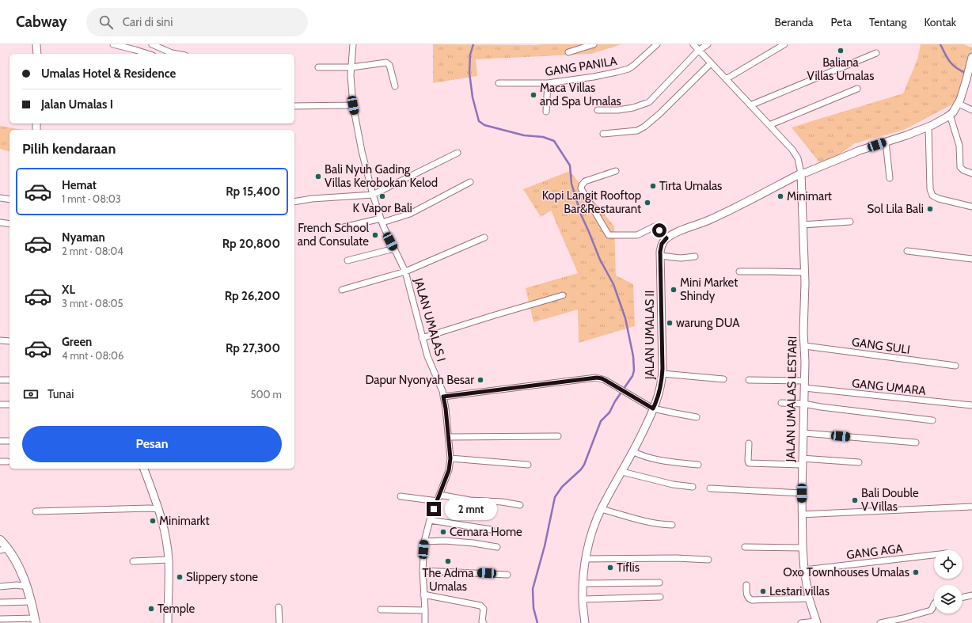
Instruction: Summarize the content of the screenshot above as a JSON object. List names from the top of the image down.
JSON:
{
  "streets": {
    "street": [
      "GANG PANILA",
      "JALAN UMALAS I",
      "JALAN UMALAS II",
      "GANG SULI",
      "GANG UMARA",
      "JALAN UMALAS LESTARI",
      "GANG AGA"
    ]
  },
  "crossings": [
    ["GANG SULI", "JALAN UMALAS LESTARI"],
    ["GANG UMARA", "JALAN UMALAS LESTARI"],
    ["JALAN UMALAS LESTARI", "GANG AGA"]
  ],
  "places": [
    "Baliana Villas Umalas",
    "Maca Villas and Spa Umalas",
    "Bali Nyuh Gading Villas Kerobokan Kelod",
    "Tirta Umalas",
    "K Vapor Bali",
    "Minimart",
    "Kopi Langit Rooftop Bar&Restaurant",
    "Sol Lila Bali",
    "French School and Consulate",
    "Mini Market Shindy",
    "warung DUA",
    "Dapur Nyonyah Besar",
    "Bali Double V Villas",
    "Minimarkt",
    "Cemara Home",
    "The Adma Umalas",
    "Tiflis",
    "Oxo Townhouses Umalas",
    "Slippery stone",
    "Lestari villas",
    "Temple"
  ],
  "page": {
    "header": "Cabway",
    "search": "Cari di sini",
    "nav": [
      "Beranda",
      "Peta",
      "Tentang",
      "Kontak"
    ],
    "banner": ["Umalas Hotel & Residence", "Jalan Umalas I"],
    "heading": "Pilih kendaraan",
    "list": [
      {
        "name": "Hemat",
        "note": "1 mnt · 08:03",
        "value": "Rp 15,400"
      },
      {
        "name": "Nyaman",
        "note": "2 mnt · 08:04",
        "value": "Rp 20,800"
      },
      {
        "name": "XL",
        "note": "3 mnt · 08:05",
        "value": "Rp 26,200"
      },
      {
        "name": "Green",
        "note": "4 mnt · 08:06",
        "value": "Rp 27,300"
      }
    ],
    "pay": ["Tunai", "500 m"],
    "buttons": "Pesan",
    "bubble": "2 mnt"
  }
}
